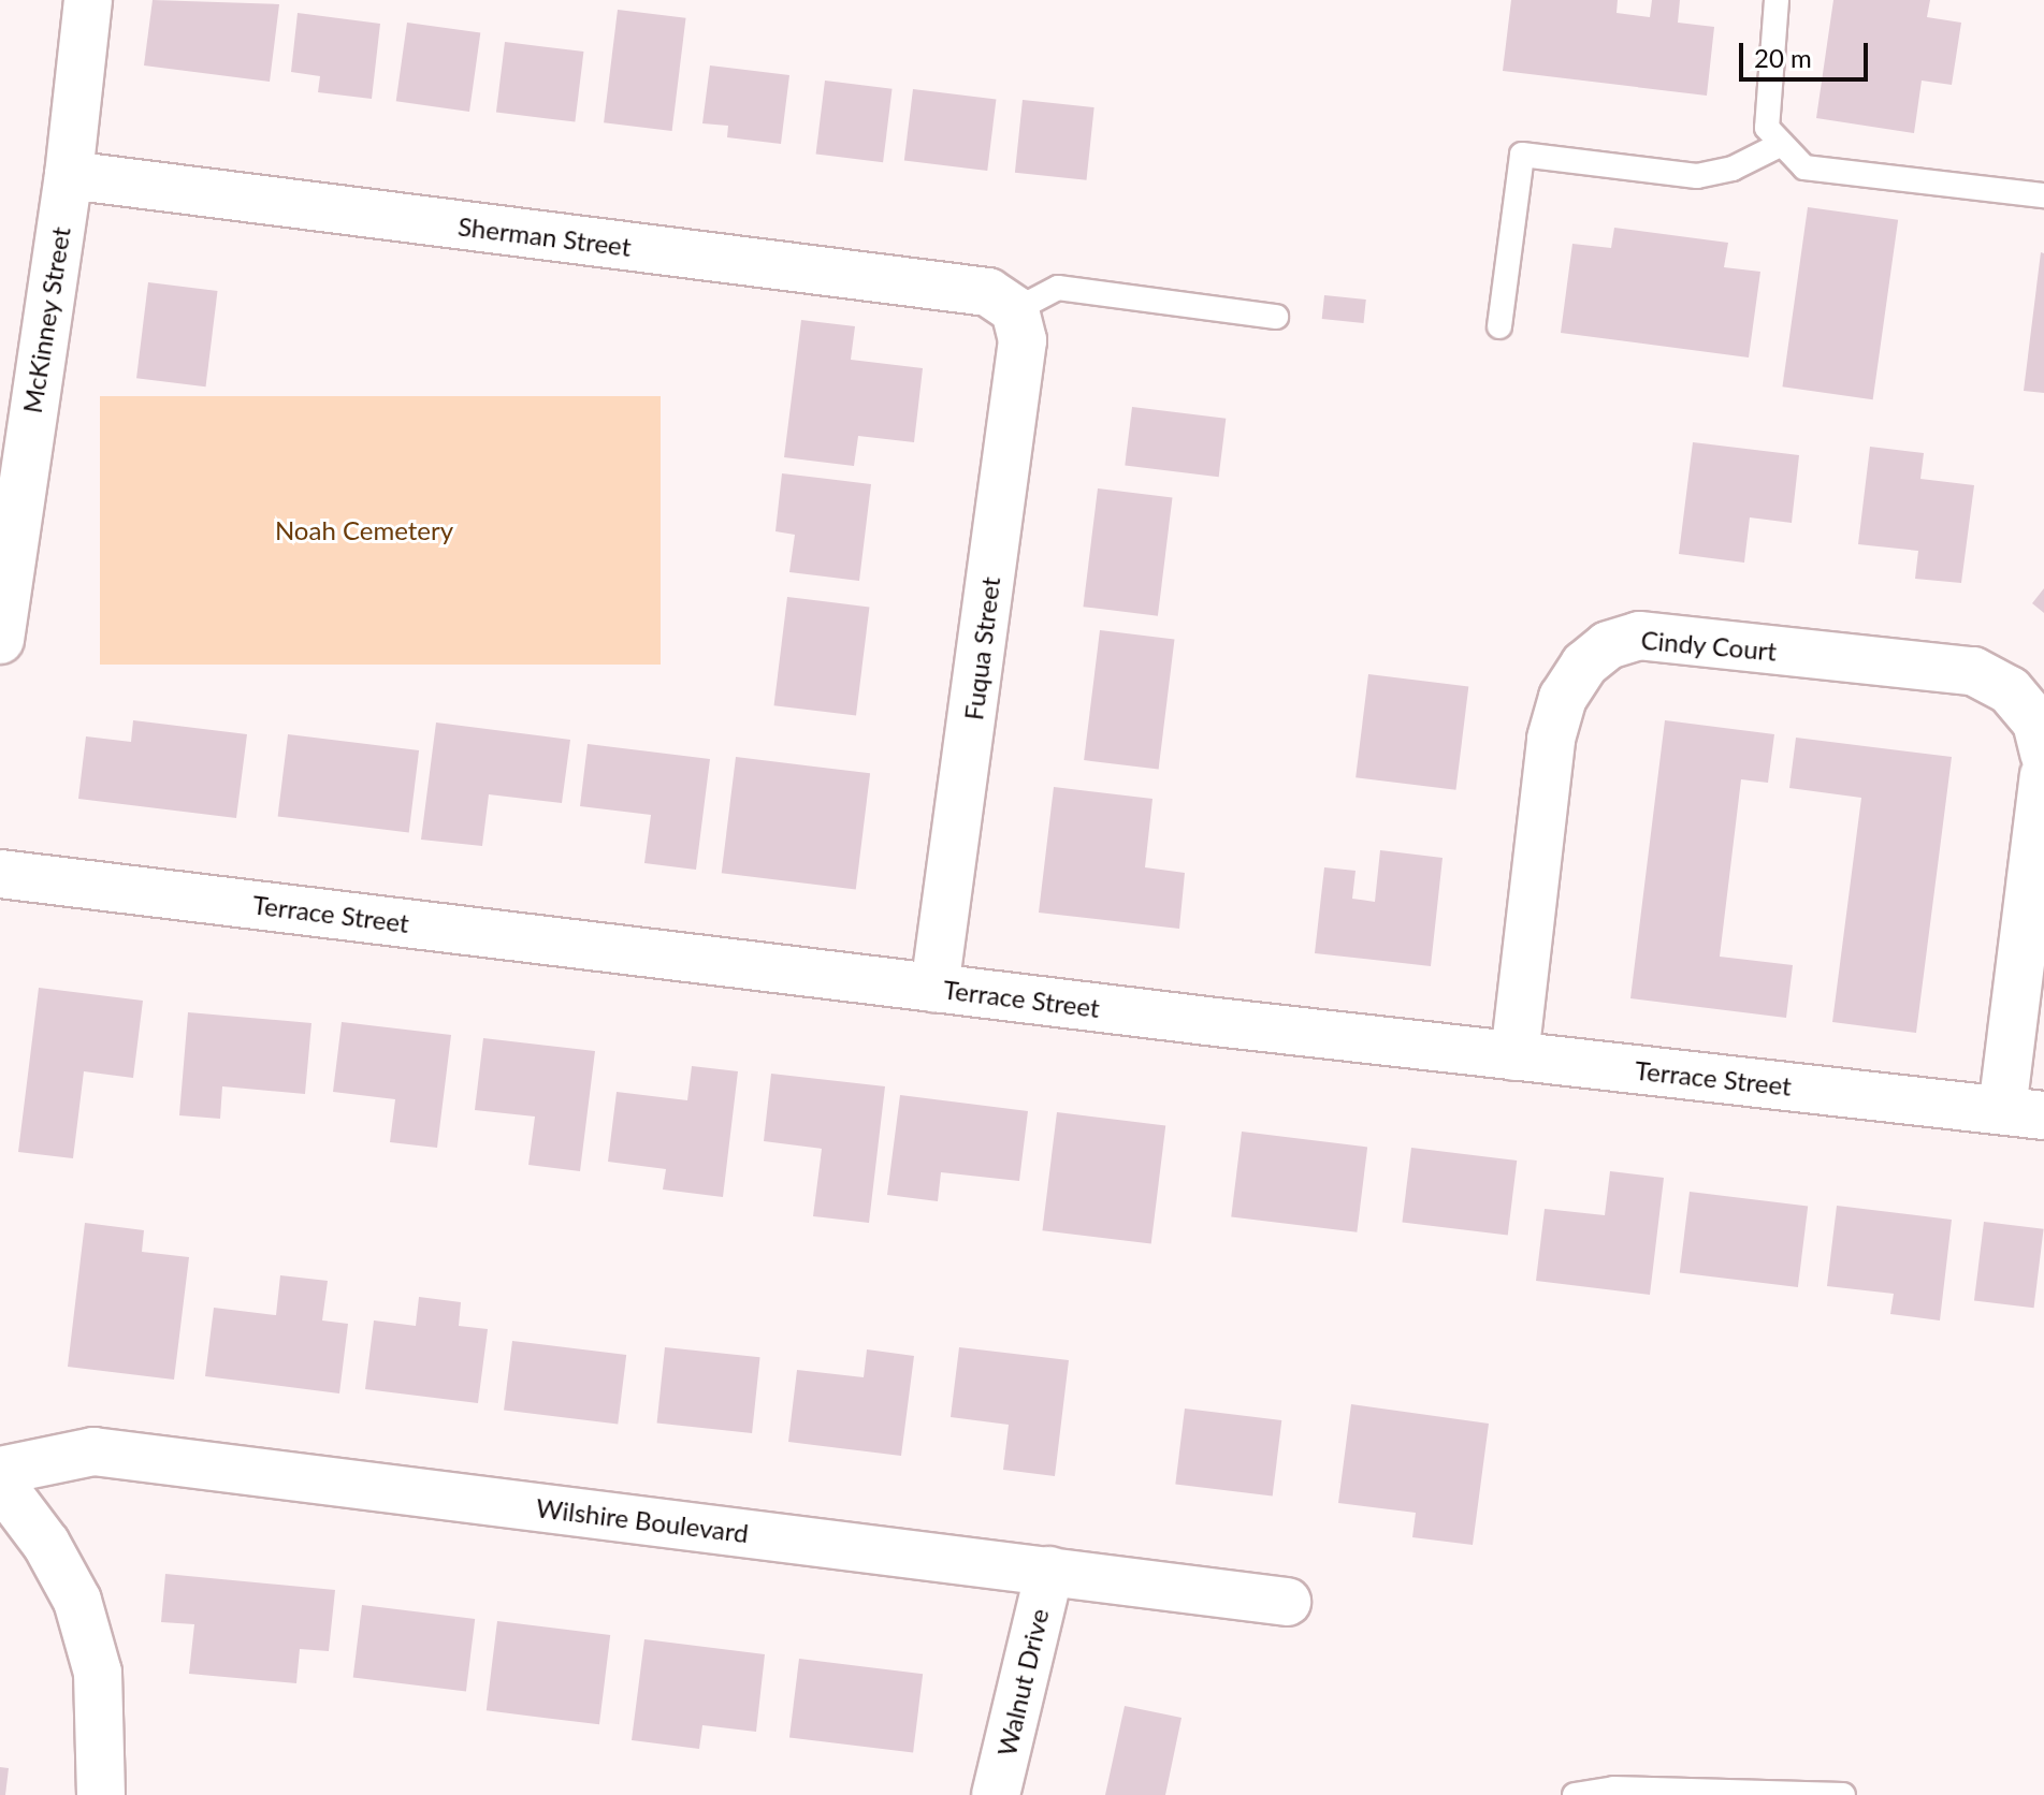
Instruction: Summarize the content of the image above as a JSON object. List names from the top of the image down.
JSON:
{
  "streets": {
    "street": [
      "Sherman Street",
      "McKinney Street",
      "Cindy Court",
      "Fuqua Street",
      "Terrace Street",
      "Wilshire Boulevard",
      "Walnut Drive"
    ]
  },
  "crossings": [
    ["Sherman Street", "McKinney Street"],
    ["Sherman Street", "Fuqua Street"],
    ["Cindy Court", "Terrace Street"],
    ["Fuqua Street", "Terrace Street"],
    ["Wilshire Boulevard", "Walnut Drive"]
  ],
  "parks": ["Noah Cemetery"],
  "scale_bar": "20 m"
}
